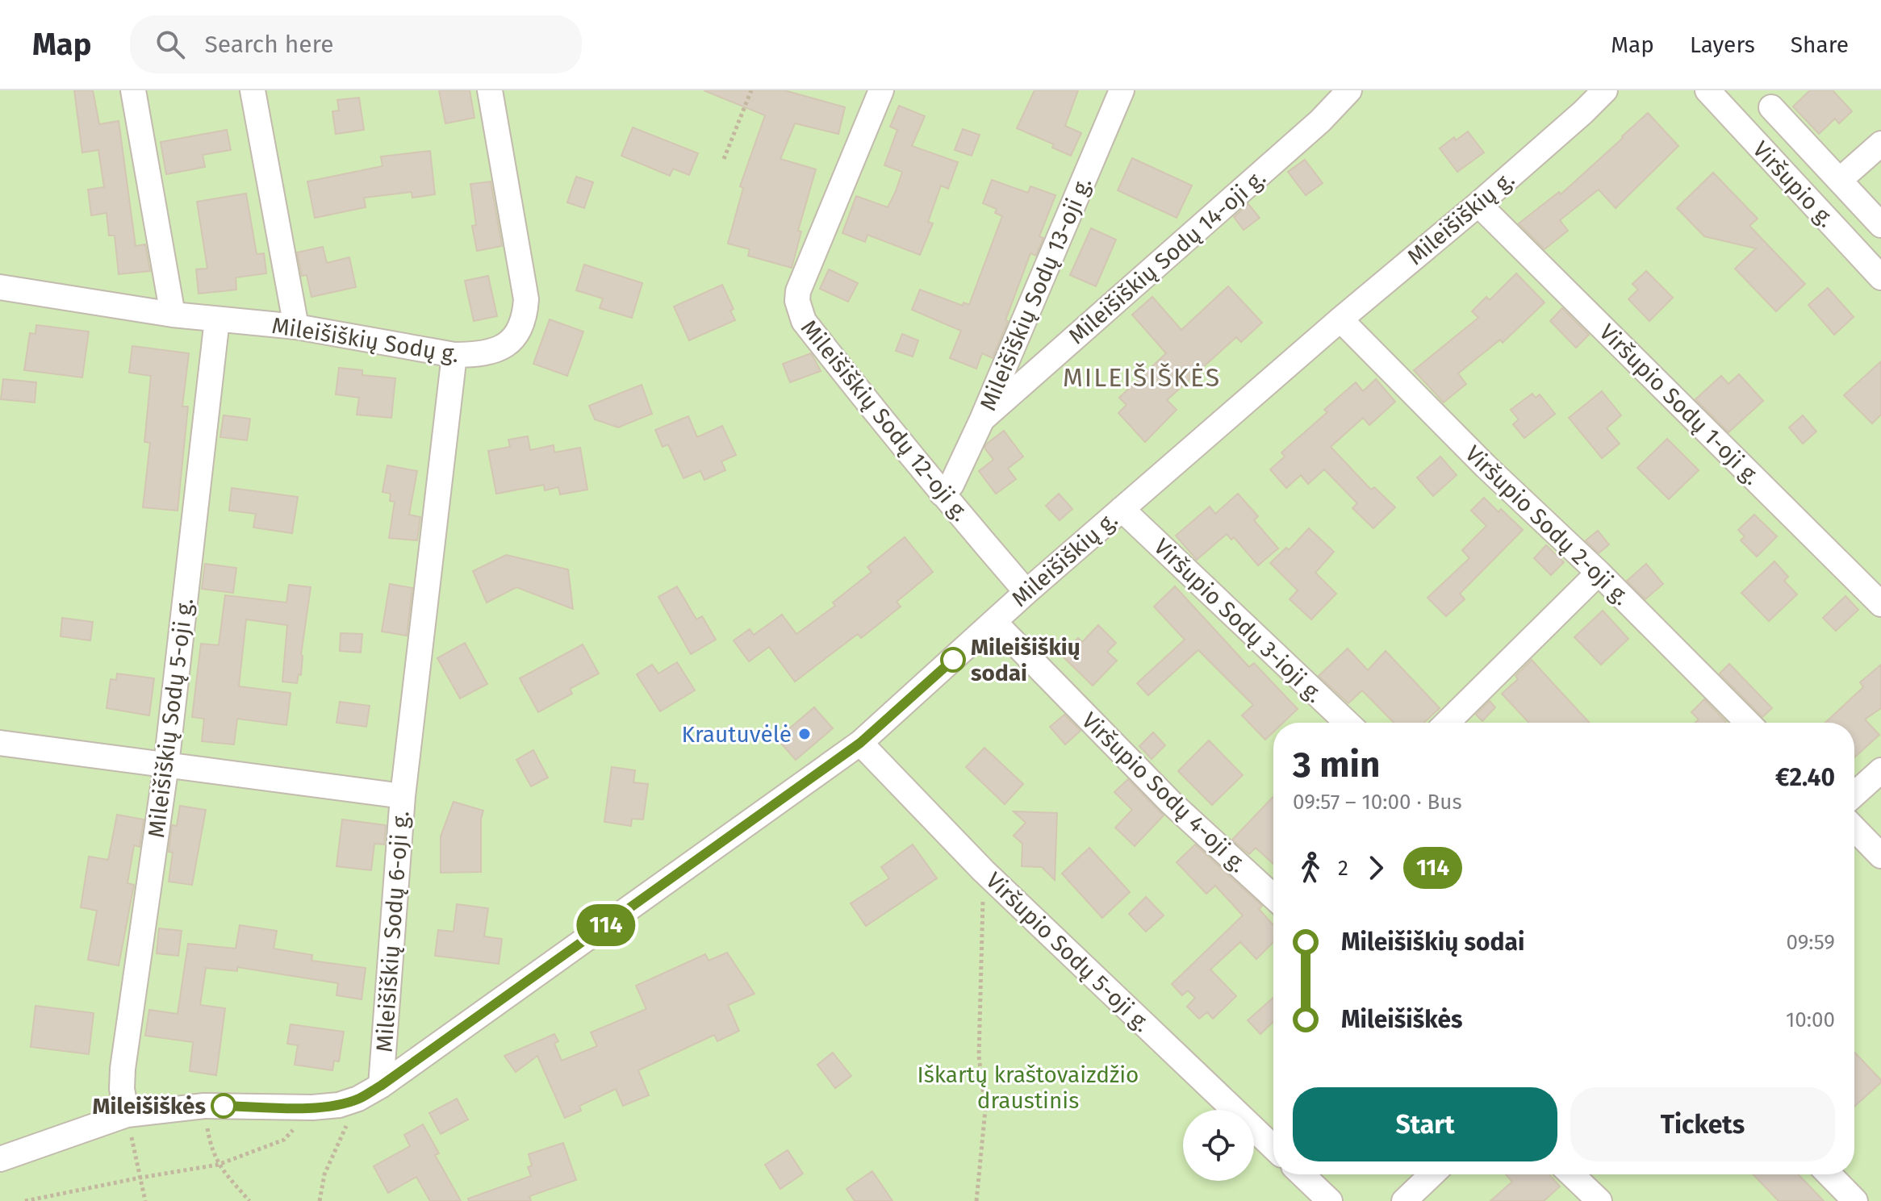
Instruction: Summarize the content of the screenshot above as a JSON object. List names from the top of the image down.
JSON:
{
  "streets": {
    "street": [
      "Viršupio g.",
      "Mileišiškių g.",
      "Mileišiškių Sodų 14-oji g.",
      "Mileišiškių Sodų 13-oji g.",
      "Mileišiškių Sodų g.",
      "Viršupio Sodų 1-oji g.",
      "Mileišiškių Sodų 12-oji g.",
      "Viršupio Sodų 2-oji g.",
      "Viršupio Sodų 3-ioji g.",
      "Mileišiškių Sodų 5-oji g.",
      "Viršupio Sodų 4-oji g.",
      "Mileišiškių Sodų 6-oji g.",
      "Viršupio Sodų 5-oji g."
    ]
  },
  "crossings": [
    ["Mileišiškių g.", "Viršupio Sodų 1-oji g."],
    ["Mileišiškių g.", "Mileišiškių Sodų 12-oji g."],
    ["Mileišiškių g.", "Viršupio Sodų 2-oji g."],
    ["Mileišiškių g.", "Viršupio Sodų 3-ioji g."],
    ["Mileišiškių g.", "Mileišiškių Sodų 5-oji g."],
    ["Mileišiškių g.", "Viršupio Sodų 4-oji g."],
    ["Mileišiškių g.", "Mileišiškių Sodų 6-oji g."],
    ["Mileišiškių g.", "Viršupio Sodų 5-oji g."],
    ["Mileišiškių Sodų 14-oji g.", "Mileišiškių Sodų 13-oji g."],
    ["Mileišiškių Sodų 13-oji g.", "Mileišiškių Sodų 12-oji g."],
    ["Mileišiškių Sodų g.", "Mileišiškių Sodų 5-oji g."],
    ["Mileišiškių Sodų 5-oji g.", "Mileišiškių Sodų 6-oji g."]
  ],
  "districts": ["MILEIŠIŠKĖS"],
  "parks": ["Iškartų kraštovaizdžio draustinis"],
  "places": ["Mileišiškių sodai", "Krautuvėlė", "Mileišiškės"],
  "lines": ["bus line 114"],
  "page": {
    "header": "Map",
    "search": "Search here",
    "nav": ["Map", "Layers", "Share"],
    "on_map": "114",
    "heading": ["3 min", "09:57 – 10:00 · Bus", "€2.40"],
    "legs": ["2", "114"],
    "list": [
      {
        "name": "Mileišiškių sodai",
        "value": "09:59"
      },
      {
        "name": "Mileišiškės",
        "value": "10:00"
      }
    ],
    "buttons": ["Start", "Tickets"]
  }
}
